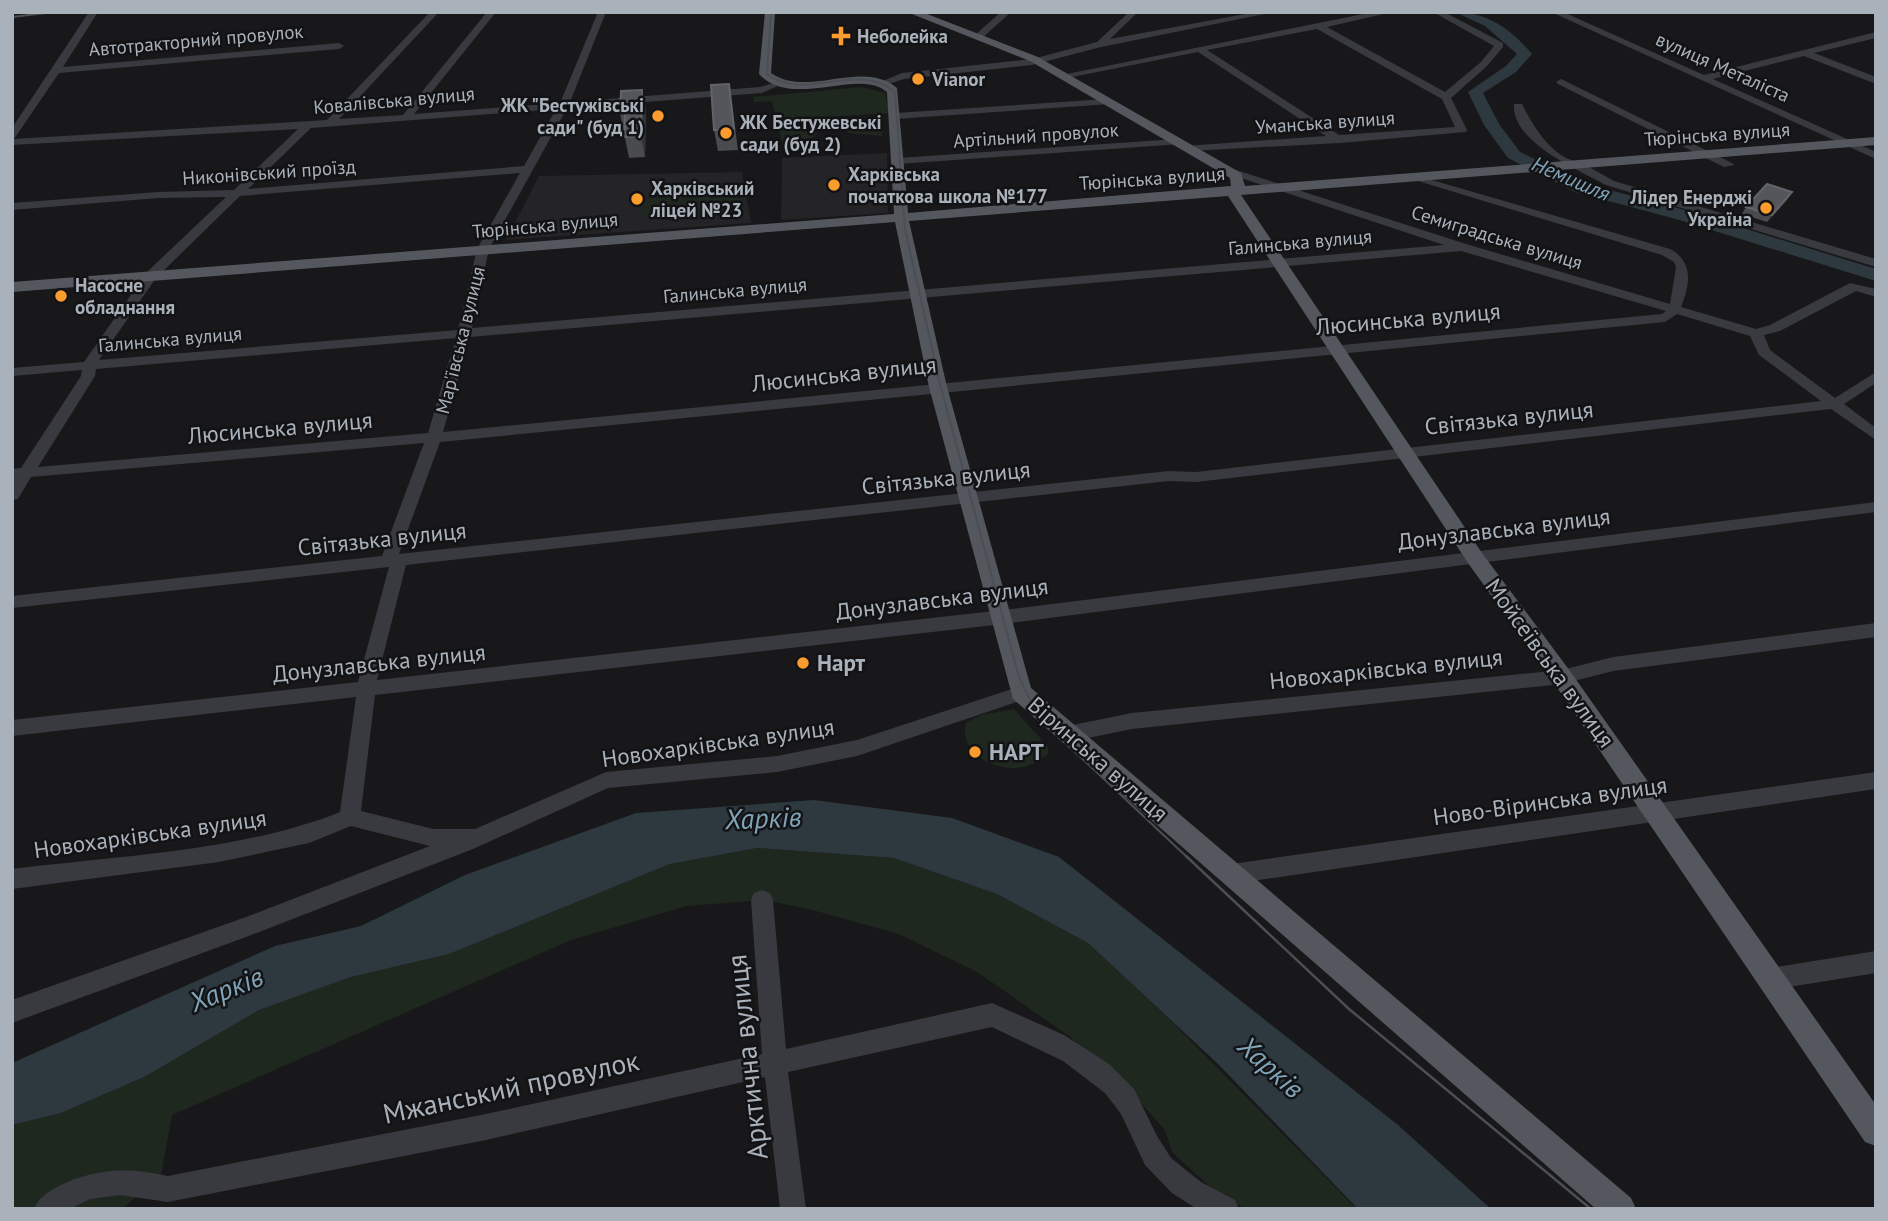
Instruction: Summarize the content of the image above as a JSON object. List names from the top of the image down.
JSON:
{
  "streets": {
    "main road": [
      "Тюрінська вулиця",
      "Семиградська вулиця",
      "Мойсеївська вулиця",
      "Віринська вулиця"
    ],
    "street": [
      "Автотракторний провулок",
      "вулиця Металіста",
      "Ковалівська вулиця",
      "Уманська вулиця",
      "Артільний провулок",
      "Никонівський проїзд",
      "Галинська вулиця",
      "Люсинська вулиця",
      "Мар'ївська вулиця",
      "Світязька вулиця",
      "Донузлавська вулиця",
      "Новохарківська вулиця",
      "Ново-Віринська вулиця",
      "Арктична вулиця",
      "Мжанський провулок"
    ]
  },
  "crossings": [
    ["вулиця Металіста", "Тюрінська вулиця"],
    ["Ковалівська вулиця", "Мар'ївська вулиця"],
    ["Уманська вулиця", "Семиградська вулиця"],
    ["Тюрінська вулиця", "Семиградська вулиця"],
    ["Тюрінська вулиця", "Мар'ївська вулиця"],
    ["Тюрінська вулиця", "Мойсеївська вулиця"],
    ["Тюрінська вулиця", "Віринська вулиця"],
    ["Артільний провулок", "Семиградська вулиця"],
    ["Артільний провулок", "Віринська вулиця"],
    ["Никонівський проїзд", "Мар'ївська вулиця"],
    ["Семиградська вулиця", "Галинська вулиця"],
    ["Семиградська вулиця", "Люсинська вулиця"],
    ["Галинська вулиця", "Мар'ївська вулиця"],
    ["Галинська вулиця", "Мойсеївська вулиця"],
    ["Галинська вулиця", "Віринська вулиця"],
    ["Люсинська вулиця", "Мар'ївська вулиця"],
    ["Люсинська вулиця", "Мойсеївська вулиця"],
    ["Люсинська вулиця", "Віринська вулиця"],
    ["Мар'ївська вулиця", "Світязька вулиця"],
    ["Мар'ївська вулиця", "Донузлавська вулиця"],
    ["Мар'ївська вулиця", "Новохарківська вулиця"],
    ["Світязька вулиця", "Мойсеївська вулиця"],
    ["Світязька вулиця", "Віринська вулиця"],
    ["Донузлавська вулиця", "Мойсеївська вулиця"],
    ["Донузлавська вулиця", "Віринська вулиця"],
    ["Мойсеївська вулиця", "Новохарківська вулиця"],
    ["Мойсеївська вулиця", "Ново-Віринська вулиця"],
    ["Новохарківська вулиця", "Віринська вулиця"],
    ["Віринська вулиця", "Ново-Віринська вулиця"],
    ["Арктична вулиця", "Мжанський провулок"]
  ],
  "water": ["Немишля", "Харків"],
  "places": {
    "health": ["Неболейка"],
    "other": [
      "Vianor",
      "ЖК \"Бестужівські сади\" (буд 1)",
      "ЖК Бестужевські сади (буд 2)",
      "Харківська початкова школа №177",
      "Харківський ліцей №23",
      "Лідер Енерджі Україна",
      "Насосне обладнання",
      "Нарт",
      "НАРТ"
    ]
  }
}
